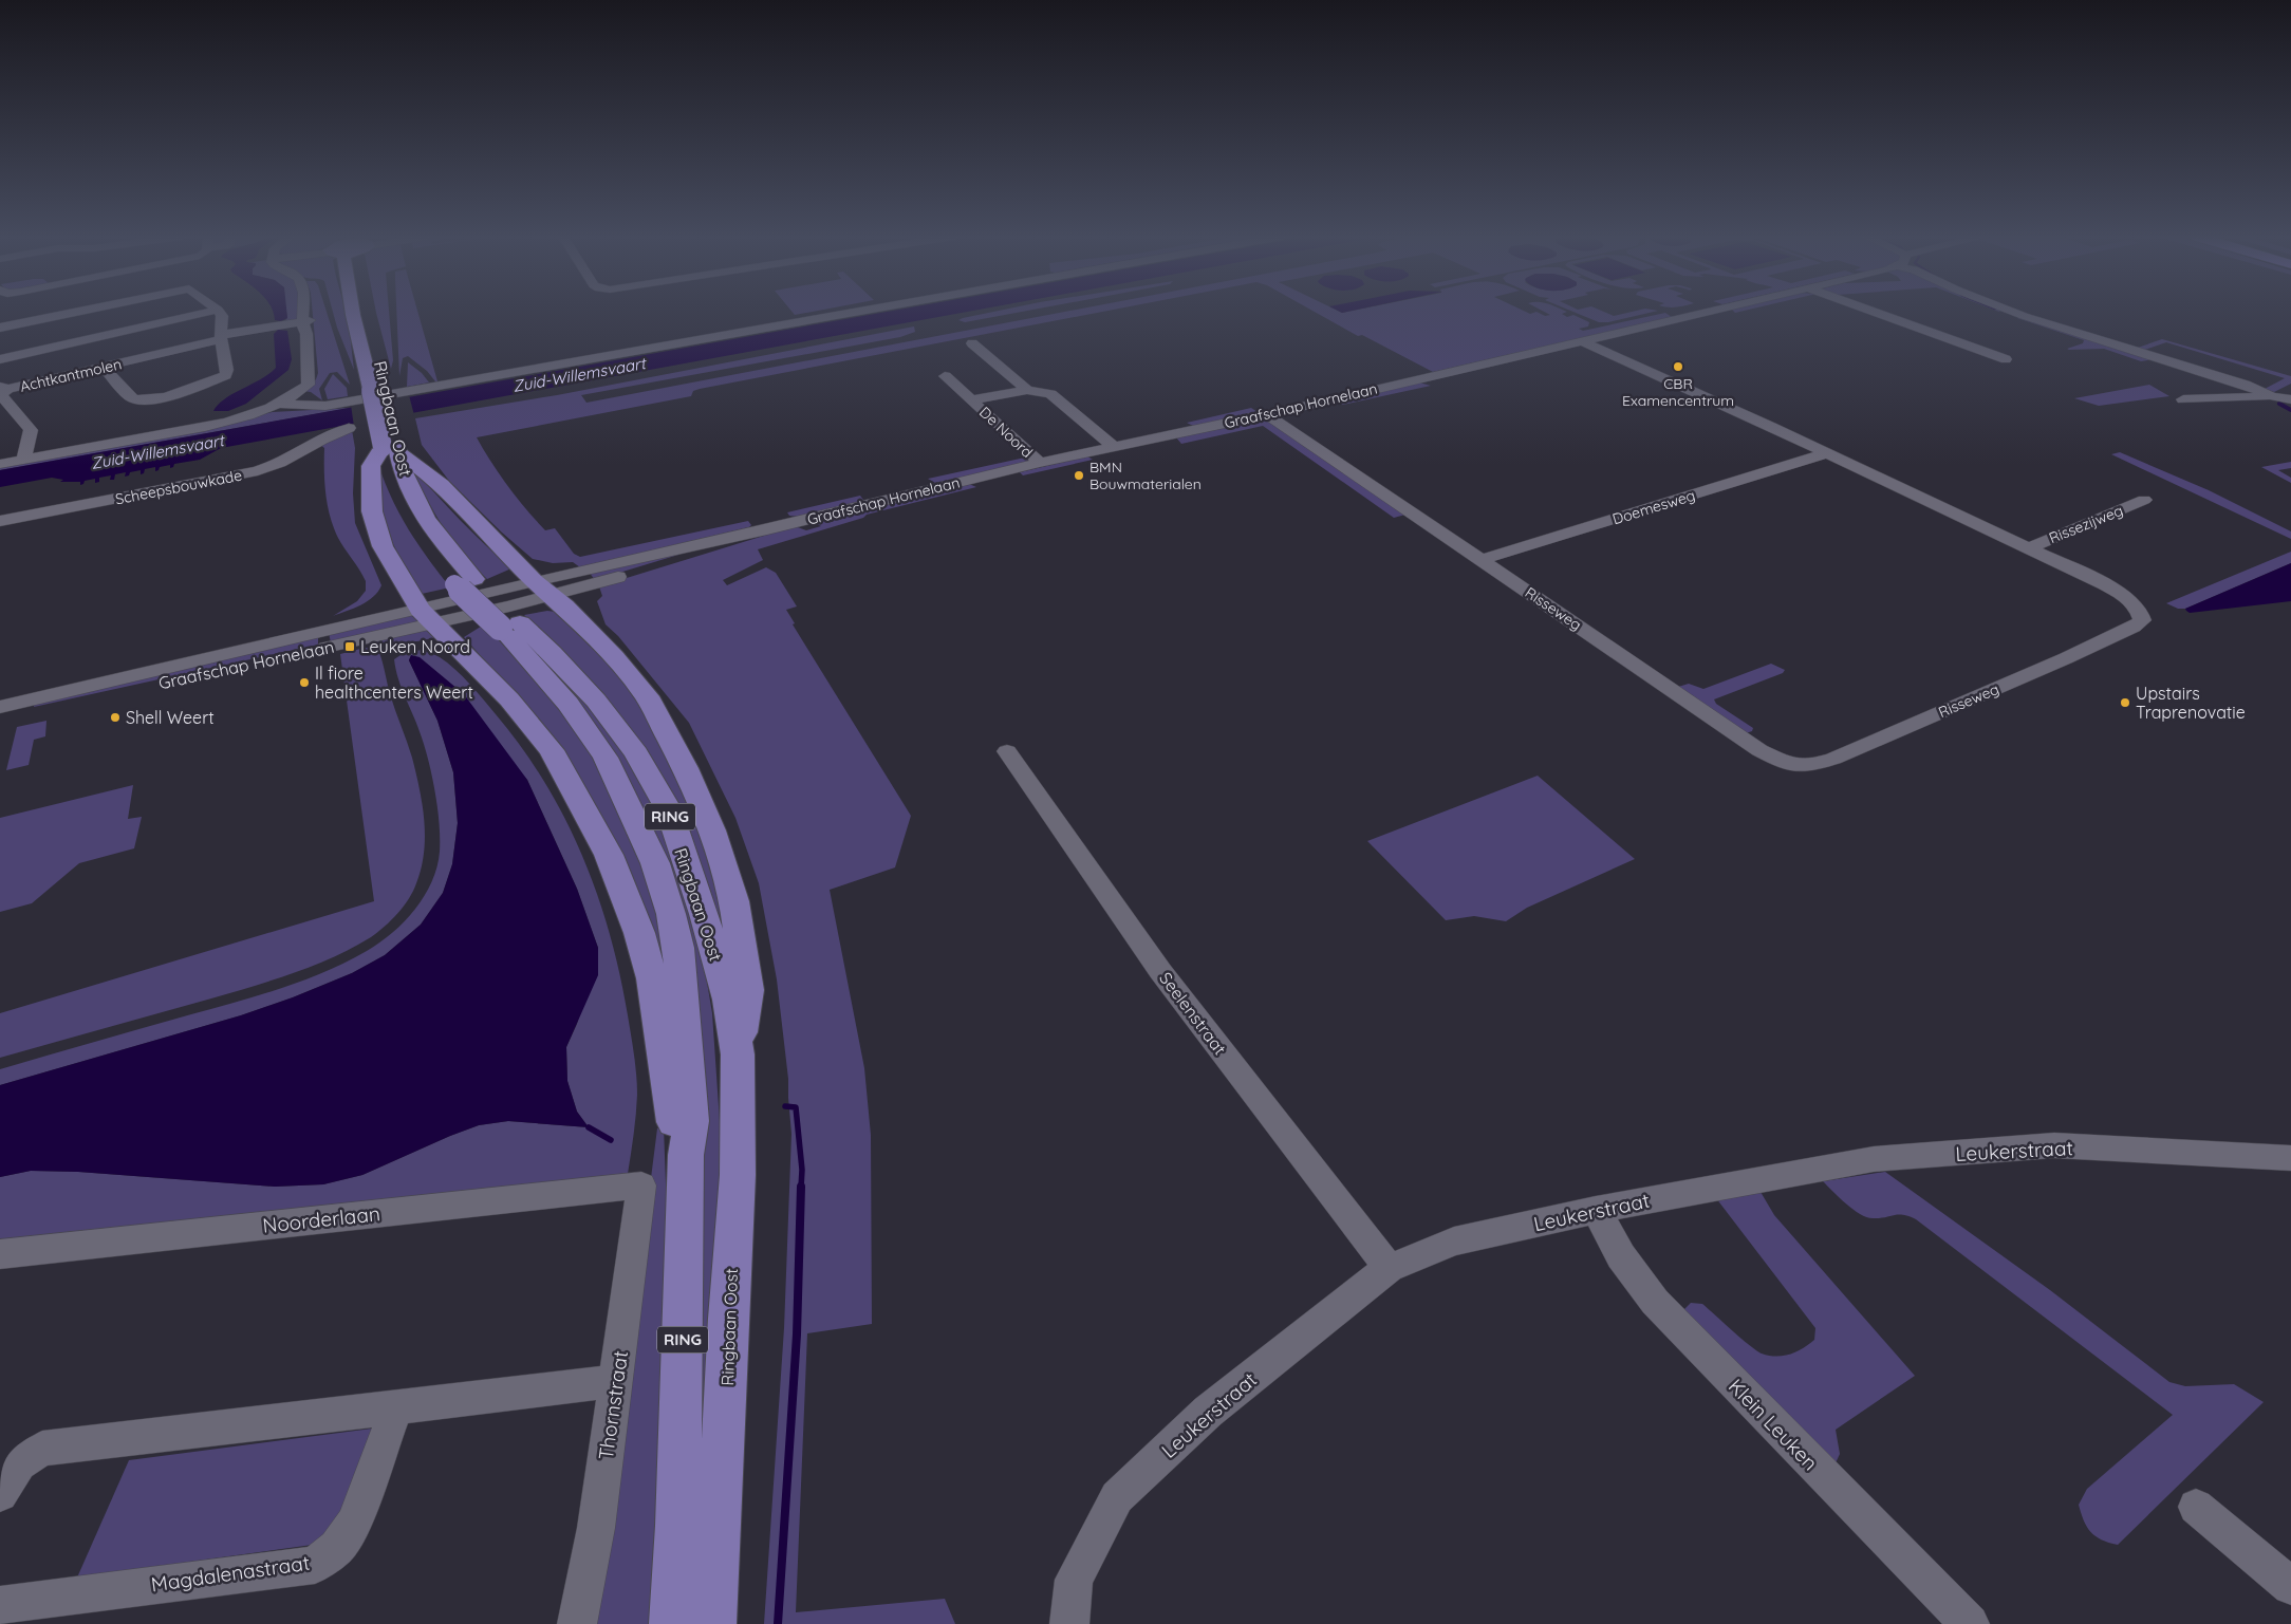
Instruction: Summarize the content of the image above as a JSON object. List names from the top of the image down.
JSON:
{
  "streets": {
    "main road": ["Ringbaan Oost", "RING"],
    "street": [
      "Achtkantmolen",
      "Graafschap Hornelaan",
      "De Noord",
      "Scheepsbouwkade",
      "Doemesweg",
      "Rissezijweg",
      "Risseweg",
      "Seelenstraat",
      "Leukerstraat",
      "Noorderlaan",
      "Thornstraat",
      "Klein Leuken",
      "Magdalenastraat"
    ]
  },
  "crossings": [
    ["Graafschap Hornelaan", "De Noord"],
    ["Graafschap Hornelaan", "Risseweg"],
    ["Doemesweg", "Risseweg"],
    ["Rissezijweg", "Risseweg"],
    ["Seelenstraat", "Leukerstraat"],
    ["Leukerstraat", "Klein Leuken"],
    ["Noorderlaan", "Thornstraat"]
  ],
  "water": ["Zuid-Willemsvaart"],
  "places": {
    "other": [
      "CBR Examencentrum",
      "BMN Bouwmaterialen",
      "Il fiore healthcenters Weert",
      "Upstairs Traprenovatie",
      "Shell Weert"
    ],
    "transit": ["Leuken Noord"]
  }
}
